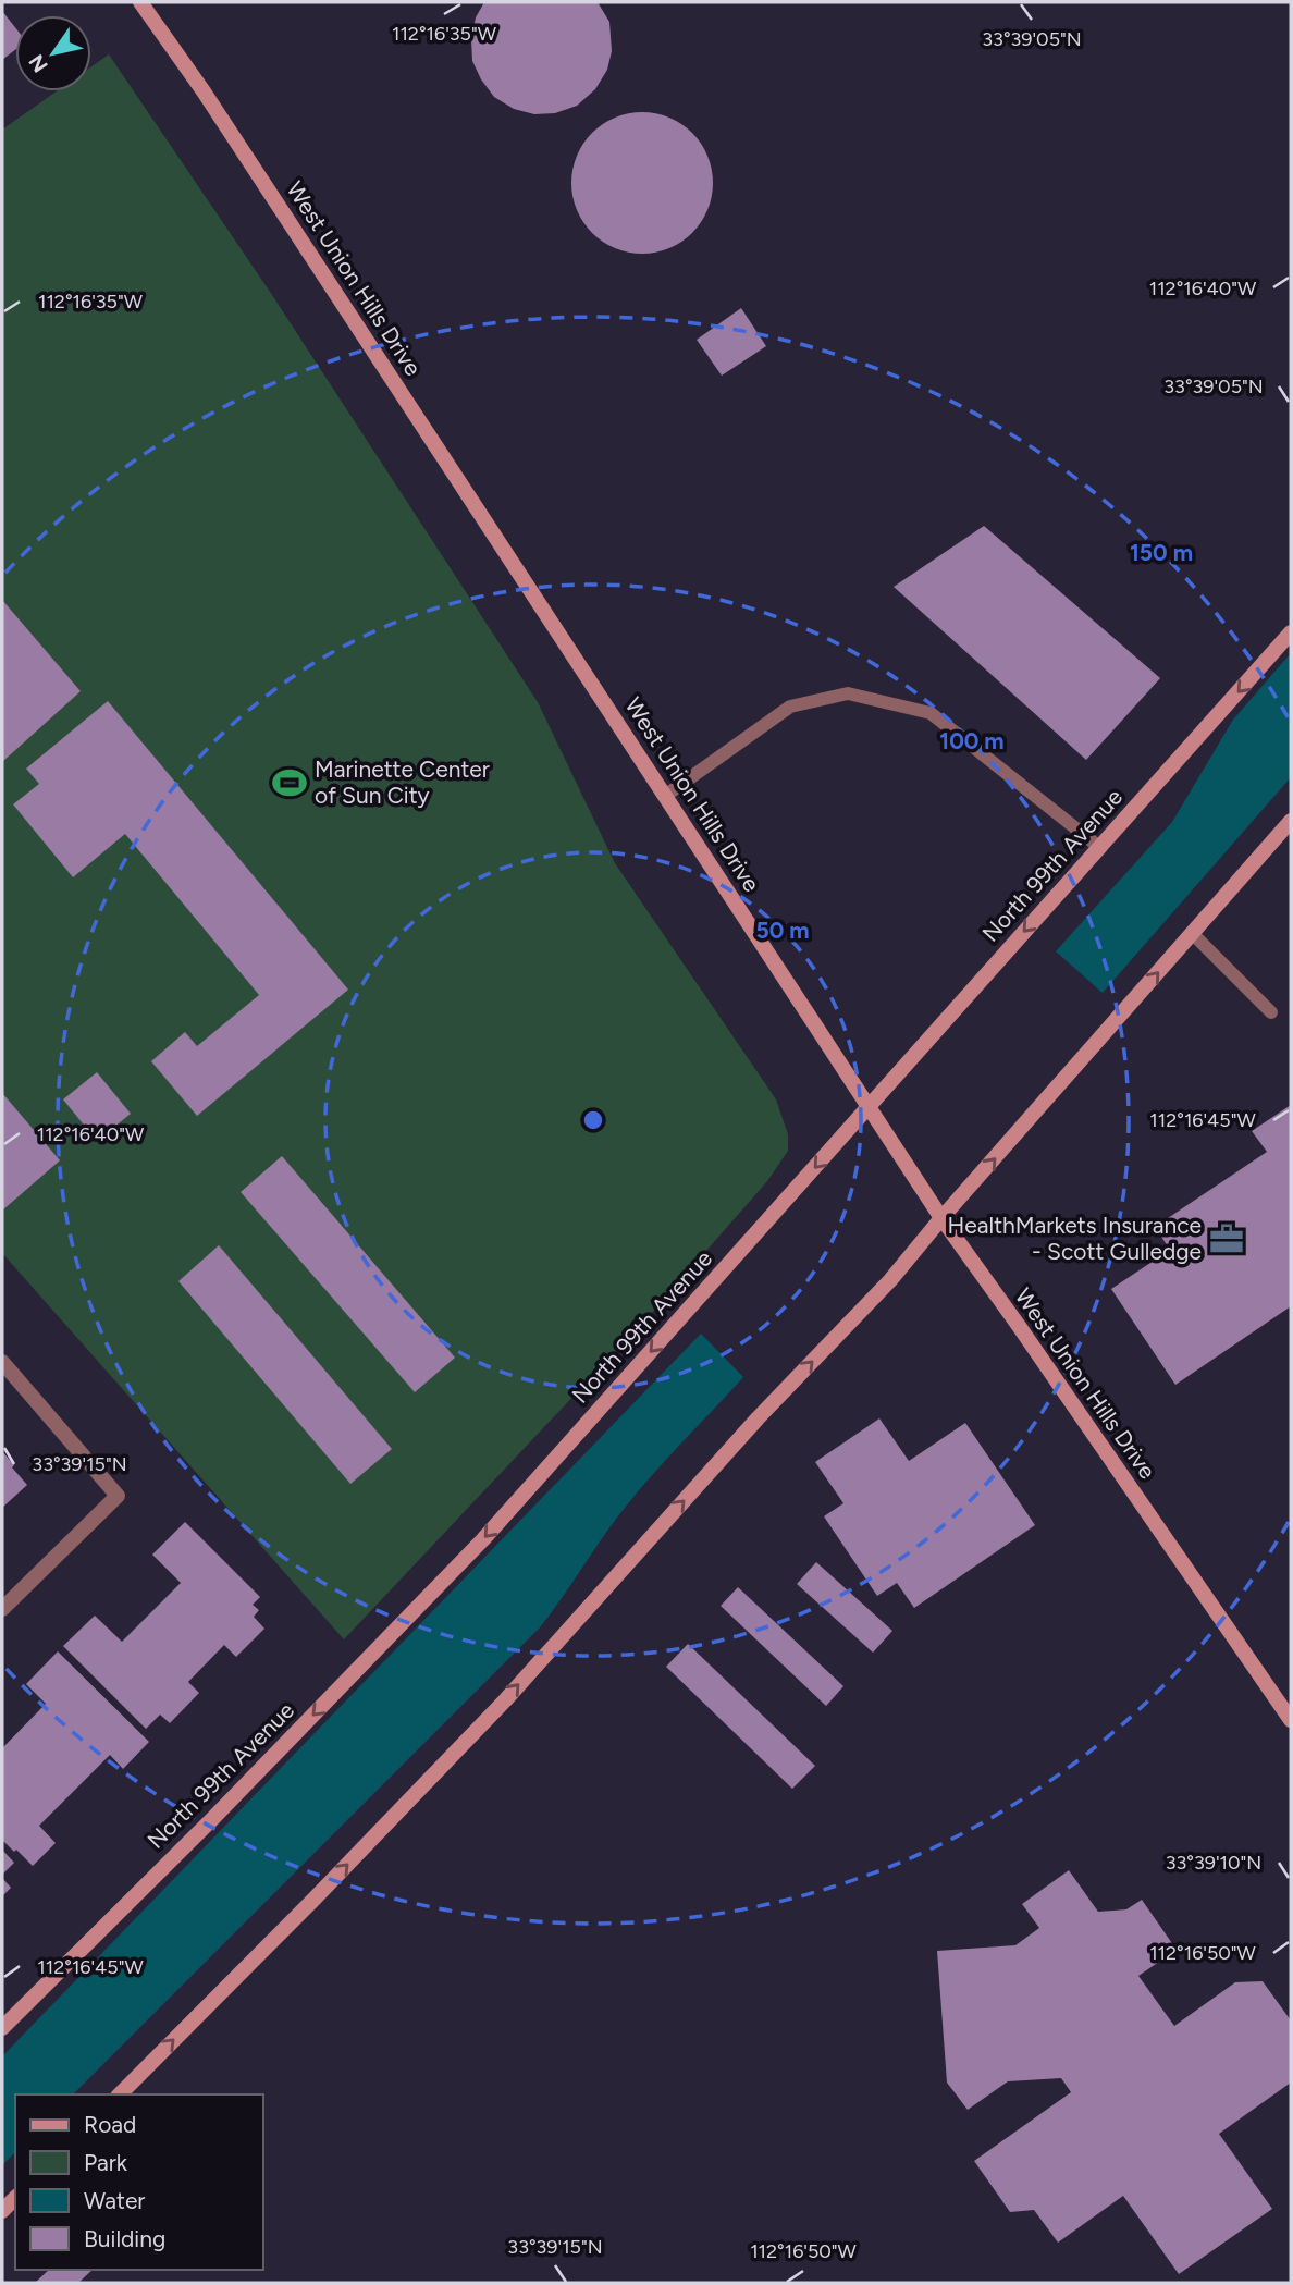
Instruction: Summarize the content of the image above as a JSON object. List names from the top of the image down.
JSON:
{
  "streets": {
    "main road": ["West Union Hills Drive", "North 99th Avenue"]
  },
  "crossings": [
    ["West Union Hills Drive", "North 99th Avenue"]
  ],
  "places": {
    "sports": ["Marinette Center of Sun City"],
    "office": ["HealthMarkets Insurance - Scott Gulledge"]
  },
  "legend": [
    "Road",
    "Park",
    "Water",
    "Building"
  ],
  "north": "bottom left",
  "coordinates": [
    "112°16'35\"W",
    "33°39'05\"N",
    "112°16'40\"W",
    "112°16'45\"W",
    "33°39'15\"N",
    "33°39'10\"N",
    "112°16'50\"W"
  ],
  "rings": ["150 m", "100 m", "50 m"]
}
